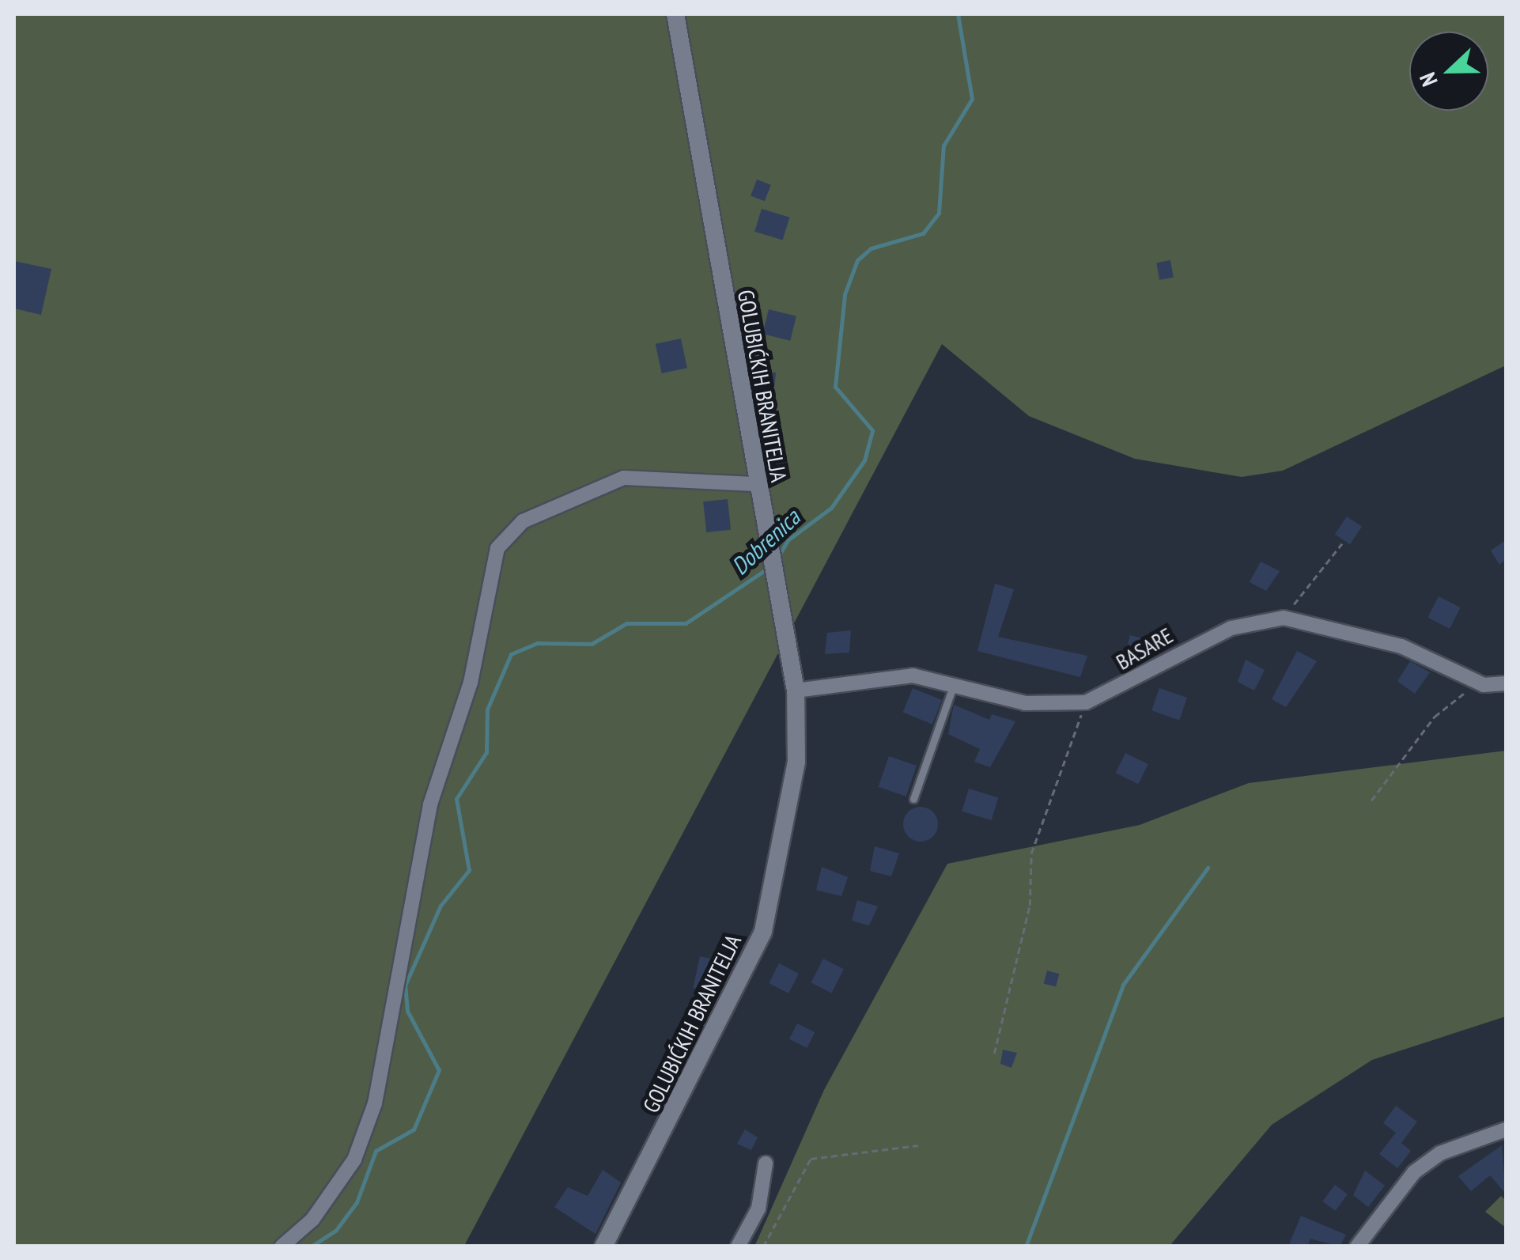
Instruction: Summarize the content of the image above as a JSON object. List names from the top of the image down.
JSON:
{
  "streets": {
    "street": ["GOLUBIĆKIH BRANITELJA", "BASARE"]
  },
  "crossings": [
    ["GOLUBIĆKIH BRANITELJA", "BASARE"]
  ],
  "water": ["Dobrenica"],
  "north": "left"
}
